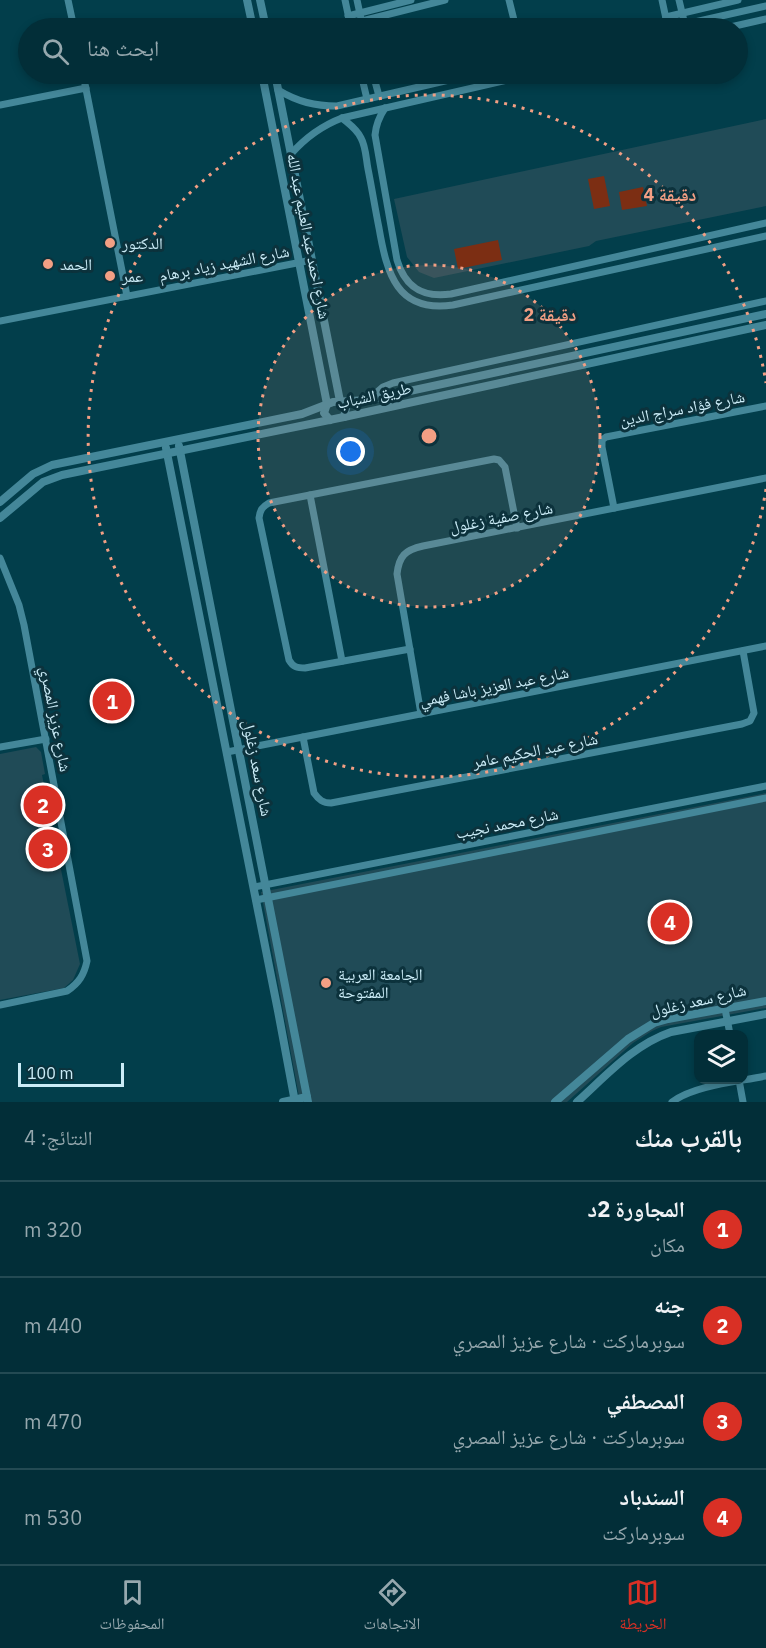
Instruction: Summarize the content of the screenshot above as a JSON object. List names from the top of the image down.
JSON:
{
  "streets": {
    "street": [
      "شارع احمد عبد العليم عبد الله",
      "شارع الشهيد زياد برهام",
      "طريق الشباب",
      "شارع فؤاد سراج الدين",
      "شارع صفية زغلول",
      "شارع عبد العزيز باشا فهمي",
      "شارع عزيز المصري",
      "شارع عبد الحكيم عامر",
      "شارع سعد زغلول",
      "شارع محمد نجيب"
    ]
  },
  "crossings": [
    ["شارع احمد عبد العليم عبد الله", "شارع الشهيد زياد برهام"],
    ["شارع احمد عبد العليم عبد الله", "طريق الشباب"],
    ["طريق الشباب", "شارع سعد زغلول"],
    ["شارع فؤاد سراج الدين", "شارع صفية زغلول"],
    ["شارع صفية زغلول", "شارع عبد العزيز باشا فهمي"],
    ["شارع عبد العزيز باشا فهمي", "شارع عبد الحكيم عامر"],
    ["شارع عبد العزيز باشا فهمي", "شارع سعد زغلول"],
    ["شارع سعد زغلول", "شارع محمد نجيب"]
  ],
  "places": [
    "الدكتور",
    "الحمد",
    "عمر",
    "الجامعة العربية المفتوحة"
  ],
  "scale_bar": "100 m",
  "page": {
    "search": "ابحث هنا",
    "pins": [
      "1",
      "2",
      "3",
      "4"
    ],
    "scale": "100 m",
    "heading": ["بالقرب منك", "النتائج: 4"],
    "list": [
      {
        "mark": "1",
        "name": "المجاورة 2د",
        "note": "مكان",
        "value": "320 m"
      },
      {
        "mark": "2",
        "name": "جنه",
        "note": "سوبرماركت · شارع عزيز المصري",
        "value": "440 m"
      },
      {
        "mark": "3",
        "name": "المصطفي",
        "note": "سوبرماركت · شارع عزيز المصري",
        "value": "470 m"
      },
      {
        "mark": "4",
        "name": "السندباد",
        "note": "سوبرماركت",
        "value": "530 m"
      }
    ],
    "nav": ["الخريطة", "الاتجاهات", "المحفوظات"]
  },
  "rings": ["4 دقيقة", "2 دقيقة"]
}
